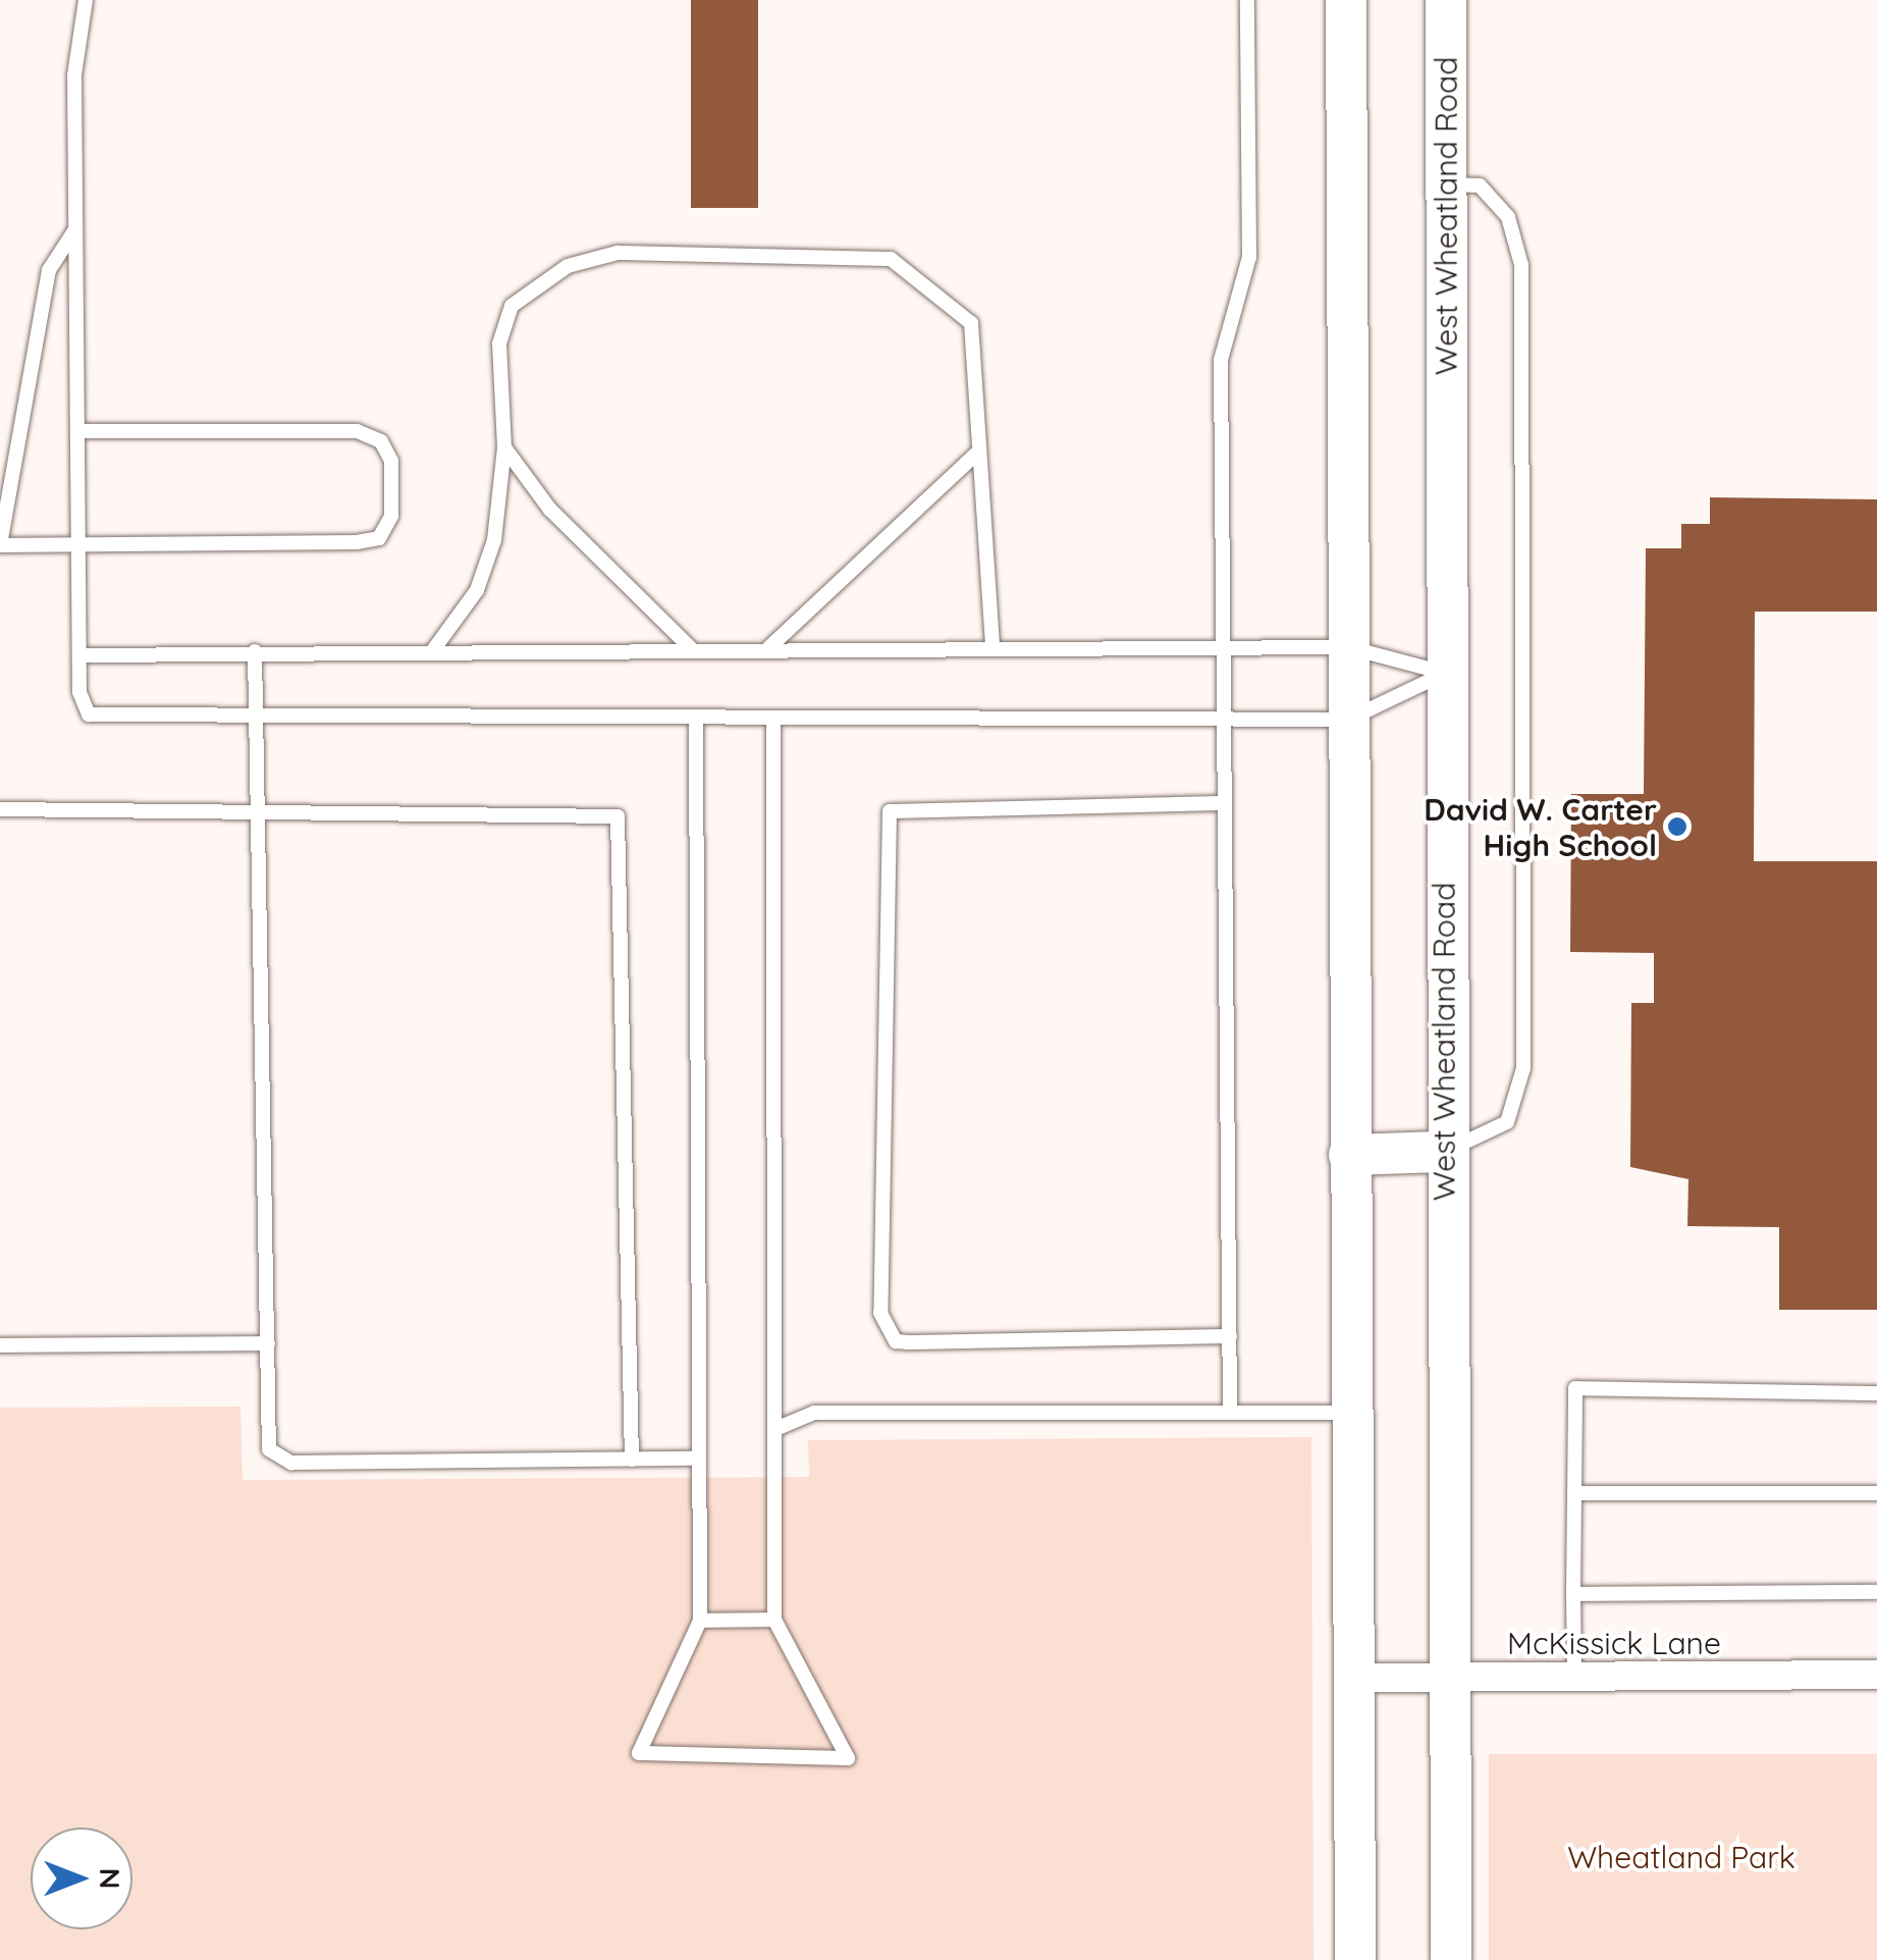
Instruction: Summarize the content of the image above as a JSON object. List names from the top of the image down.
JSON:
{
  "streets": {
    "main road": ["West Wheatland Road"],
    "street": ["McKissick Lane"]
  },
  "crossings": [
    ["West Wheatland Road", "McKissick Lane"]
  ],
  "parks": ["Wheatland Park"],
  "places": ["David W. Carter High School"],
  "north": "right"
}
